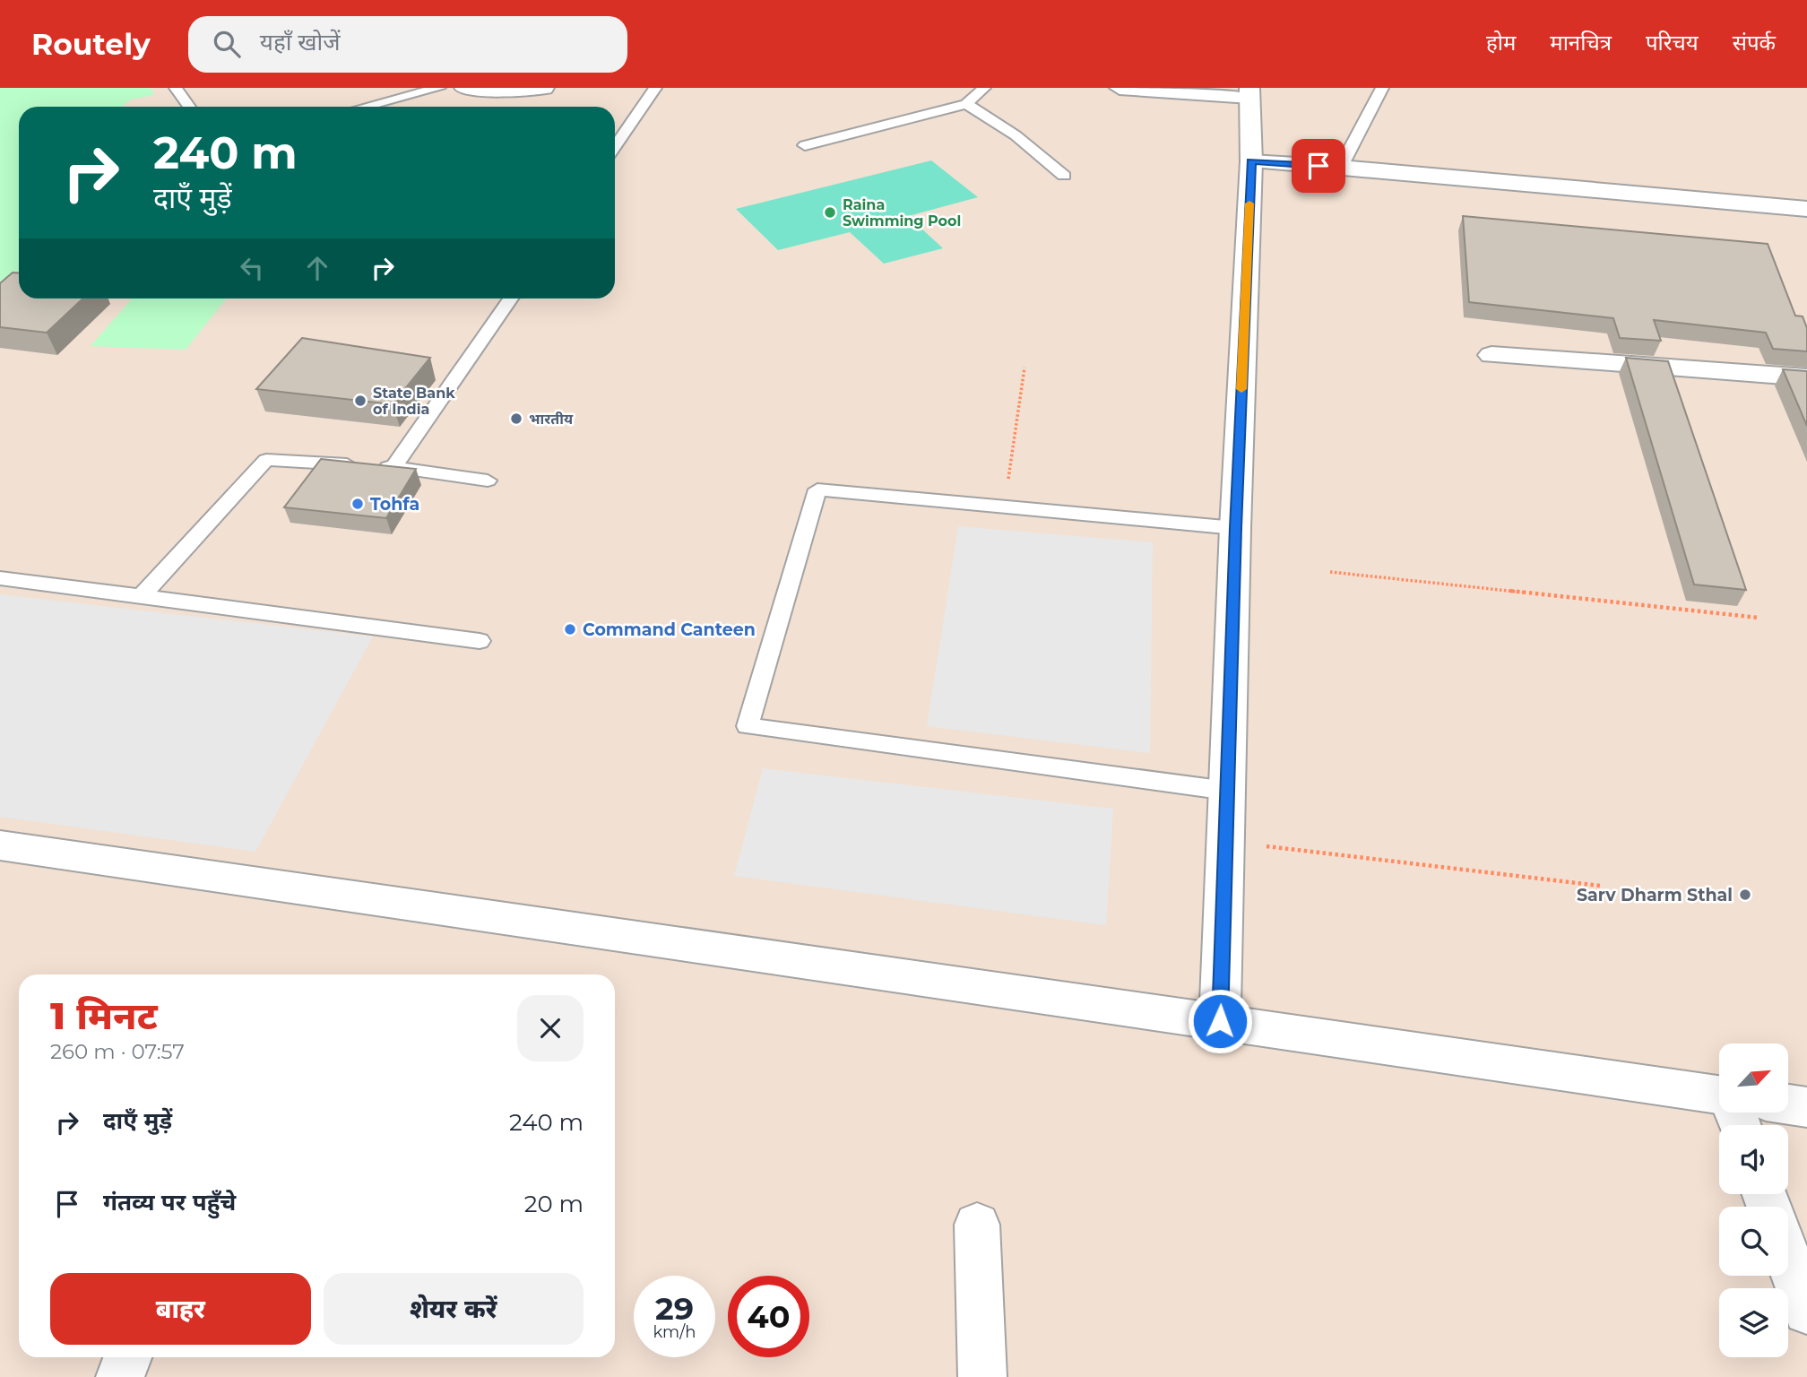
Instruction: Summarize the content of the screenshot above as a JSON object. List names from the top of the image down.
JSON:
{
  "places": [
    "Raina Swimming Pool",
    "State Bank of India",
    "भारतीय",
    "Tohfa",
    "Command Canteen",
    "Sarv Dharm Sthal"
  ],
  "north": "top right",
  "page": {
    "header": "Routely",
    "search": "यहाँ खोजें",
    "nav": [
      "होम",
      "मानचित्र",
      "परिचय",
      "संपर्क"
    ],
    "turn": ["240 m", "दाएँ मुड़ें"],
    "heading": ["1 मिनट", "260 m · 07:57"],
    "list": [
      {
        "name": "दाएँ मुड़ें",
        "value": "240 m"
      },
      {
        "name": "गंतव्य पर पहुँचे",
        "value": "20 m"
      }
    ],
    "buttons": ["बाहर", "शेयर करें"],
    "speed": "29 km/h",
    "limit": "40"
  }
}
